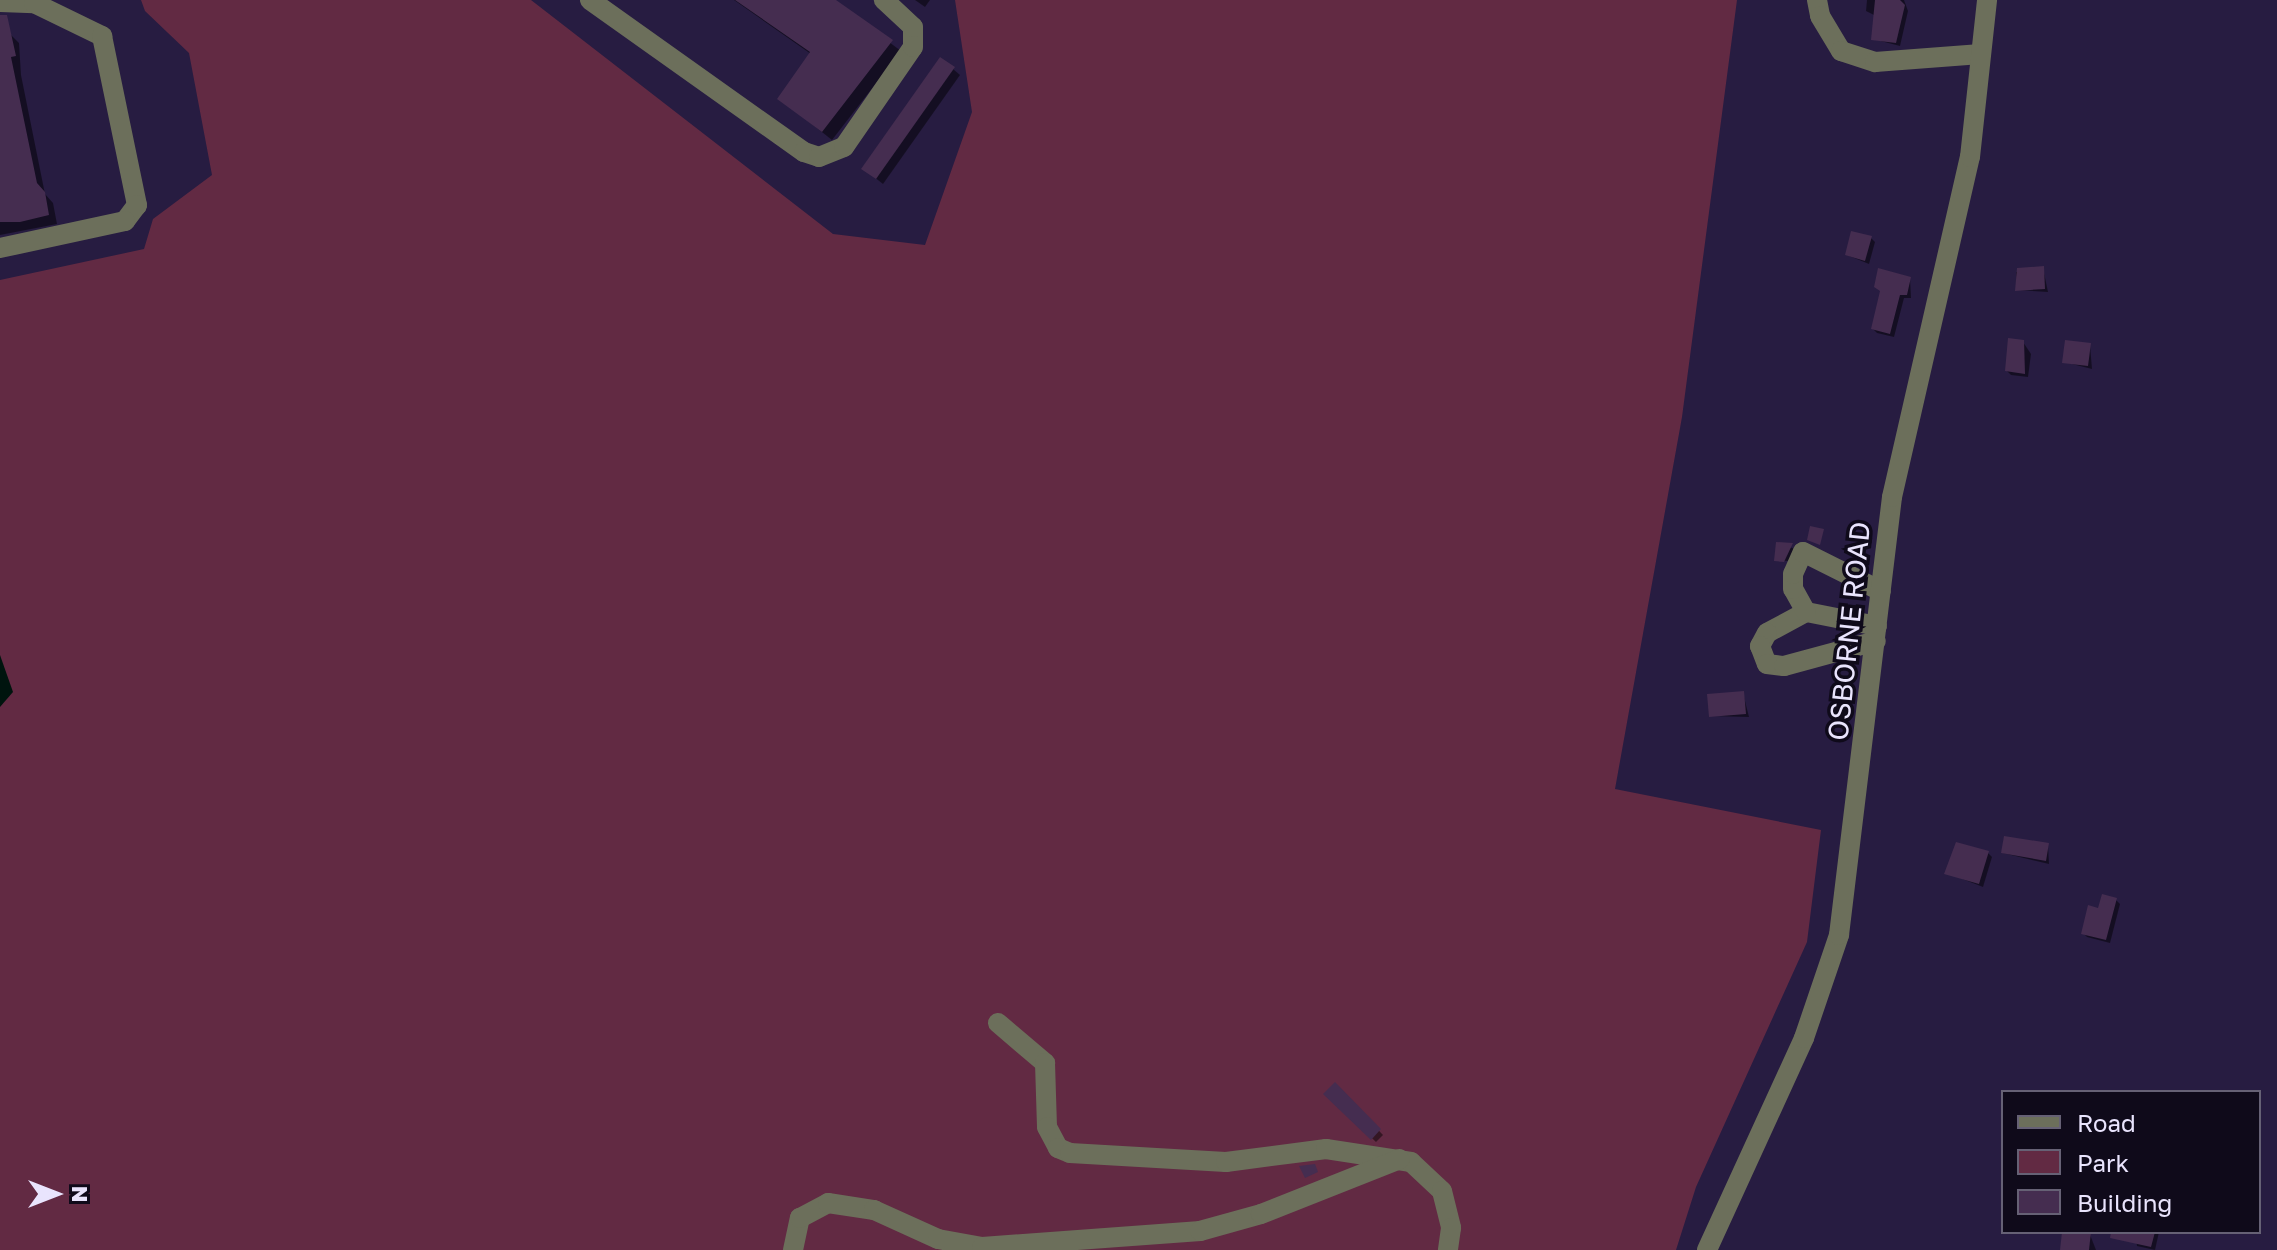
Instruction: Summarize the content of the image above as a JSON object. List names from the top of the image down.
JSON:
{
  "streets": {
    "street": ["OSBORNE ROAD"]
  },
  "legend": ["Road", "Park", "Building"],
  "north": "right"
}
